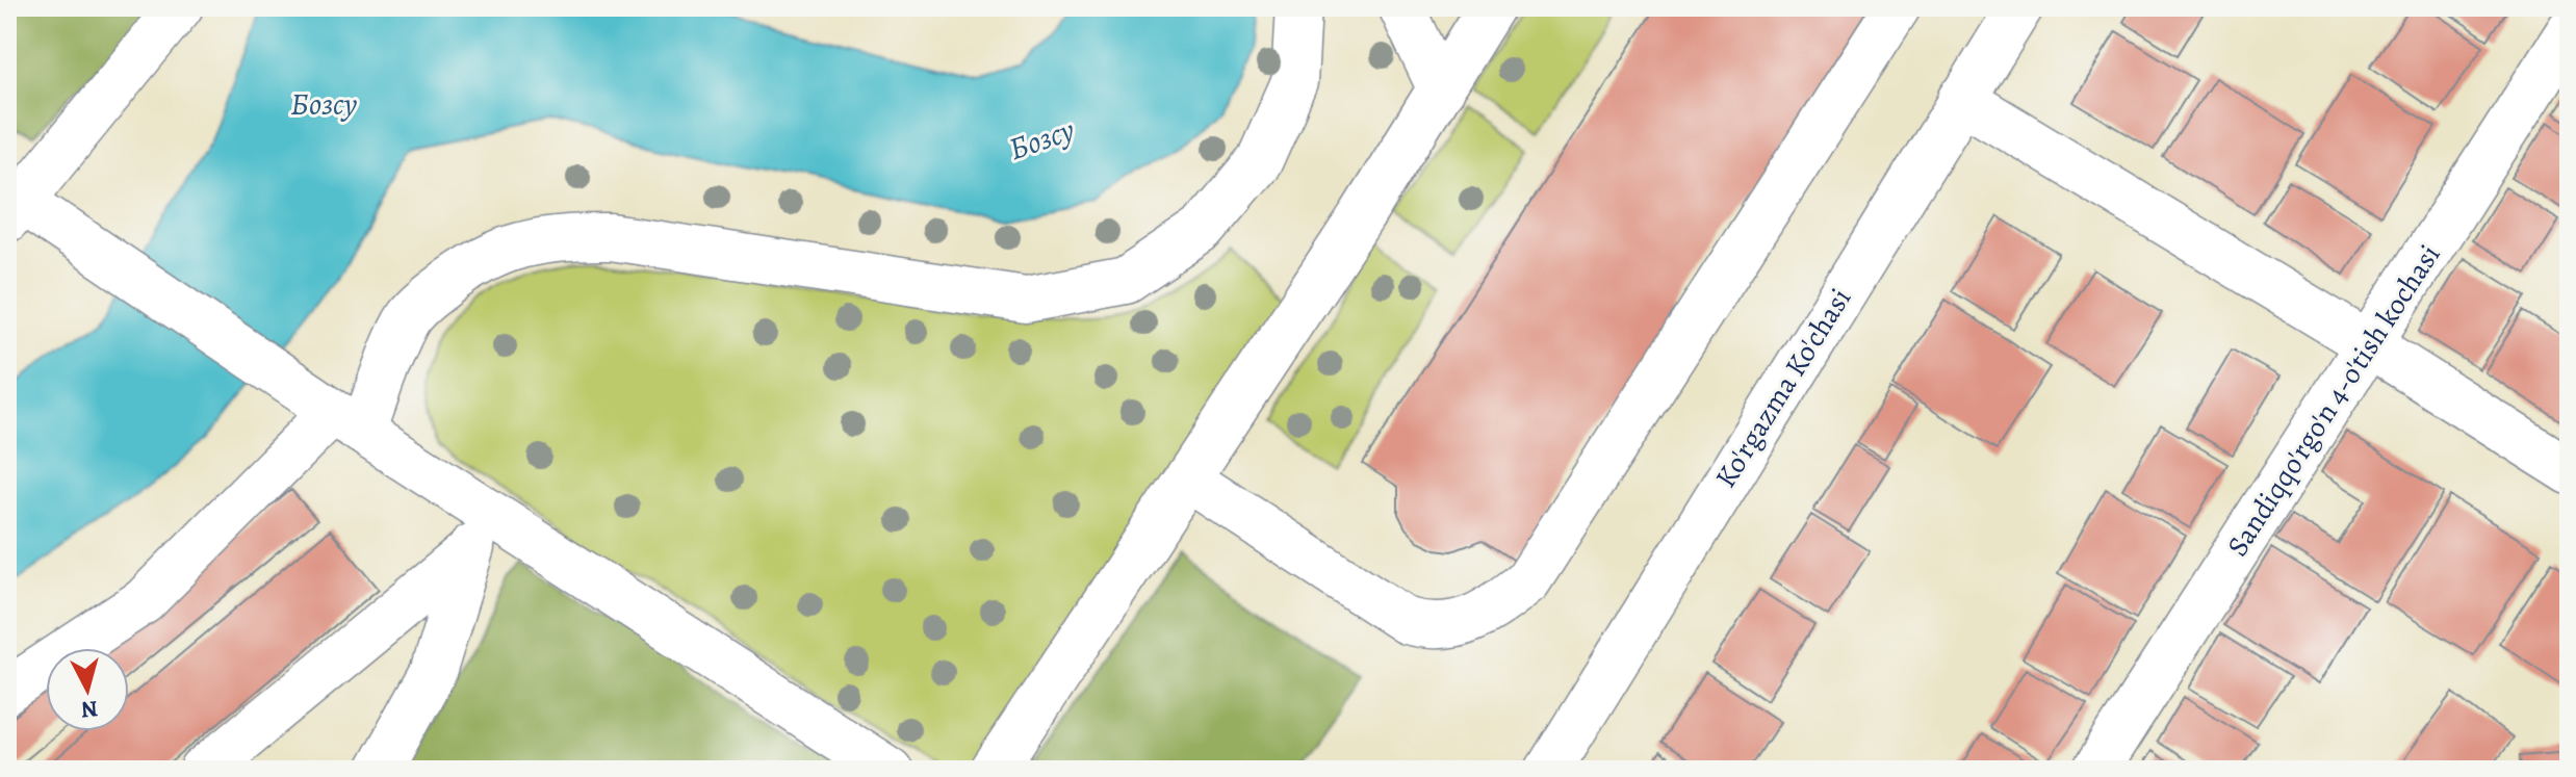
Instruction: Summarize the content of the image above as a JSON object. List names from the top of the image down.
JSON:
{
  "streets": {
    "street": ["Ko'rgazma Ko'chasi", "Sandiqqo'rgo'n 4-o'tish kochasi"]
  },
  "water": ["Бозсу"],
  "north": "bottom"
}
